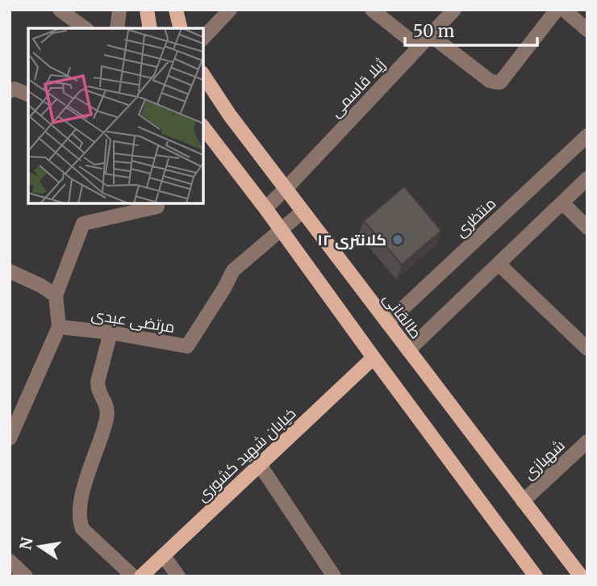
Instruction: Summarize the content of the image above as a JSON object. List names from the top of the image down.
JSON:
{
  "streets": {
    "main road": ["طالقانی", "خیابان شهید کشوری"],
    "street": [
      "ژیلا قاسمی",
      "منتظری",
      "مرتضی عبدی",
      "شهبازی"
    ]
  },
  "crossings": [
    ["ژیلا قاسمی", "طالقانی"],
    ["منتظری", "طالقانی"],
    ["طالقانی", "شهبازی"]
  ],
  "places": ["کلانتری ۱۲"],
  "scale_bar": "50 m",
  "north": "left"
}
